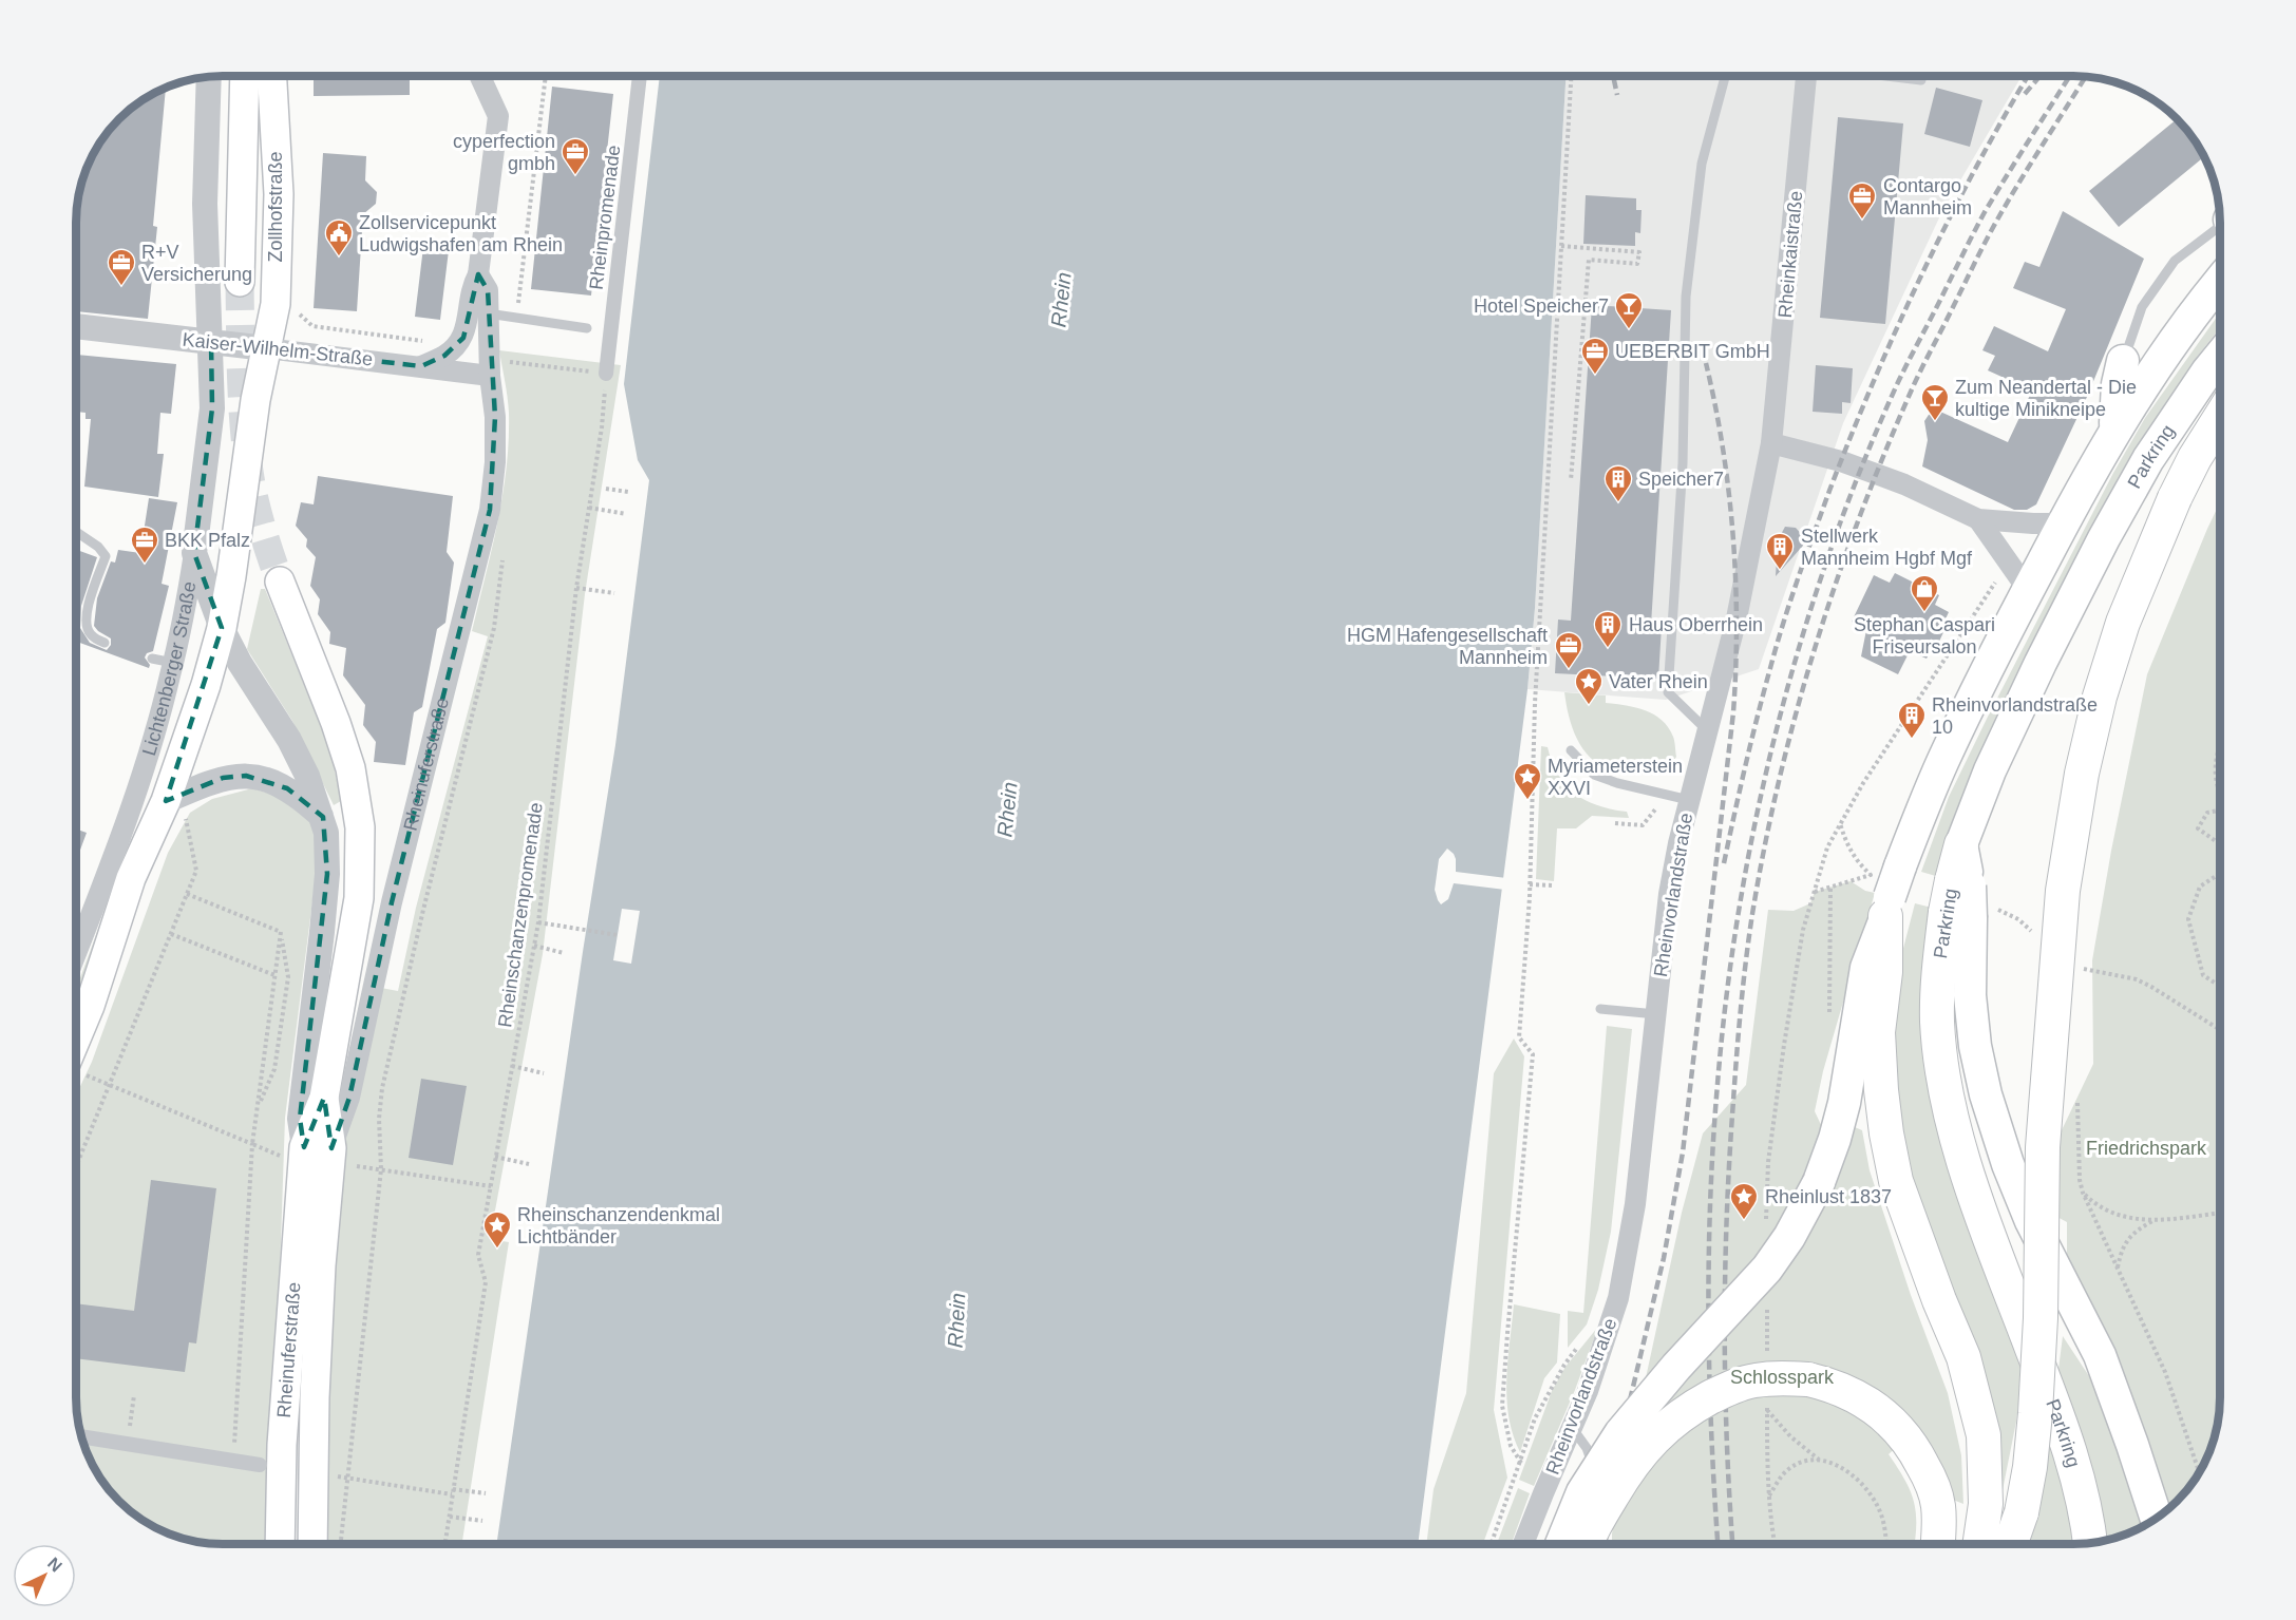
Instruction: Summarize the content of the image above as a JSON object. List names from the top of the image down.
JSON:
{
  "streets": {
    "highway": ["Parkring"],
    "main road": ["Zollhofstraße", "Rheinuferstraße"],
    "street": [
      "Rheinpromenade",
      "Rheinkaistraße",
      "Kaiser-Wilhelm-Straße",
      "Lichtenberger Straße",
      "Rheinvorlandstraße"
    ],
    "path": ["Rheinschanzenpromenade"]
  },
  "crossings": [
    ["Zollhofstraße", "Kaiser-Wilhelm-Straße"],
    ["Zollhofstraße", "Rheinuferstraße"],
    ["Rheinpromenade", "Rheinschanzenpromenade"],
    ["Rheinkaistraße", "Rheinvorlandstraße"],
    ["Kaiser-Wilhelm-Straße", "Lichtenberger Straße"],
    ["Kaiser-Wilhelm-Straße", "Rheinuferstraße"],
    ["Lichtenberger Straße", "Rheinuferstraße"]
  ],
  "water": ["Rhein"],
  "parks": ["Friedrichspark", "Schlosspark"],
  "places": {
    "office": [
      "cyperfection gmbh",
      "Contargo Mannheim",
      "R+V Versicherung",
      "UEBERBIT GmbH",
      "BKK Pfalz",
      "HGM Hafengesellschaft Mannheim"
    ],
    "public building": ["Zollservicepunkt Ludwigshafen am Rhein"],
    "bar": ["Hotel Speicher7", "Zum Neandertal - Die kultige Minikneipe"],
    "building": [
      "Speicher7",
      "Stellwerk Mannheim Hgbf Mgf",
      "Haus Oberrhein",
      "Rheinvorlandstraße 10"
    ],
    "shop": ["Stephan Caspari Friseursalon"],
    "place": [
      "Vater Rhein",
      "Myriameterstein XXVI",
      "Rheinlust 1837",
      "Rheinschanzendenkmal Lichtbänder"
    ]
  },
  "north": "top right"
}
